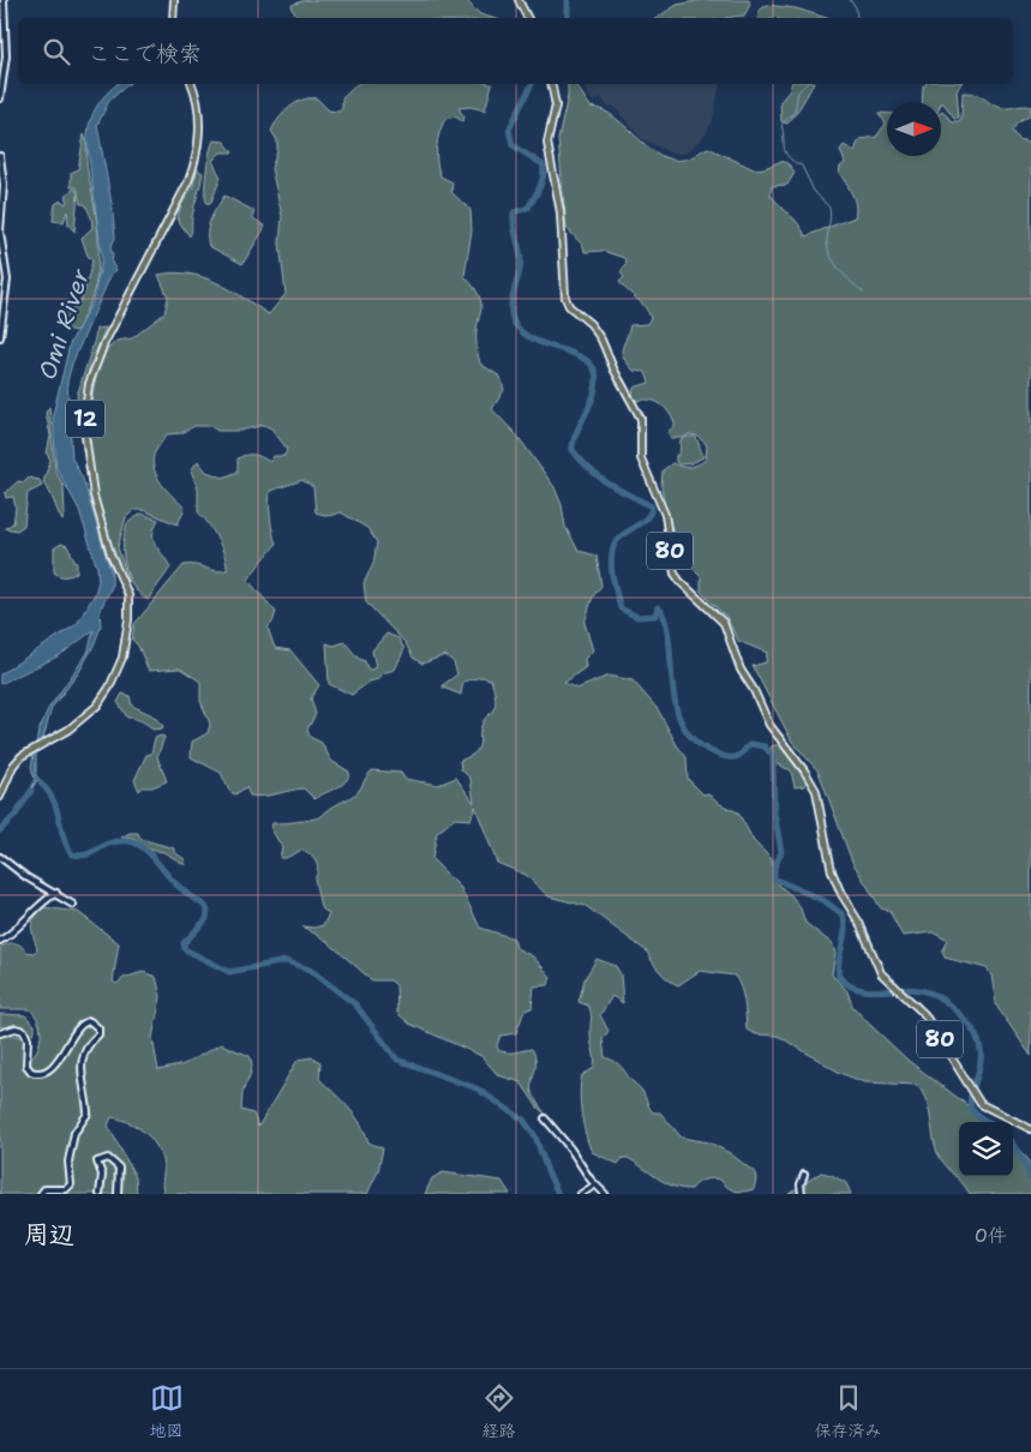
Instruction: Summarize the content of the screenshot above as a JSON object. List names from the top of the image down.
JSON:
{
  "streets": {
    "main road": ["12", "80"]
  },
  "water": ["Omi River"],
  "north": "right",
  "page": {
    "search": "ここで検索",
    "heading": ["周辺", "0件"],
    "nav": ["地図", "経路", "保存済み"]
  }
}
